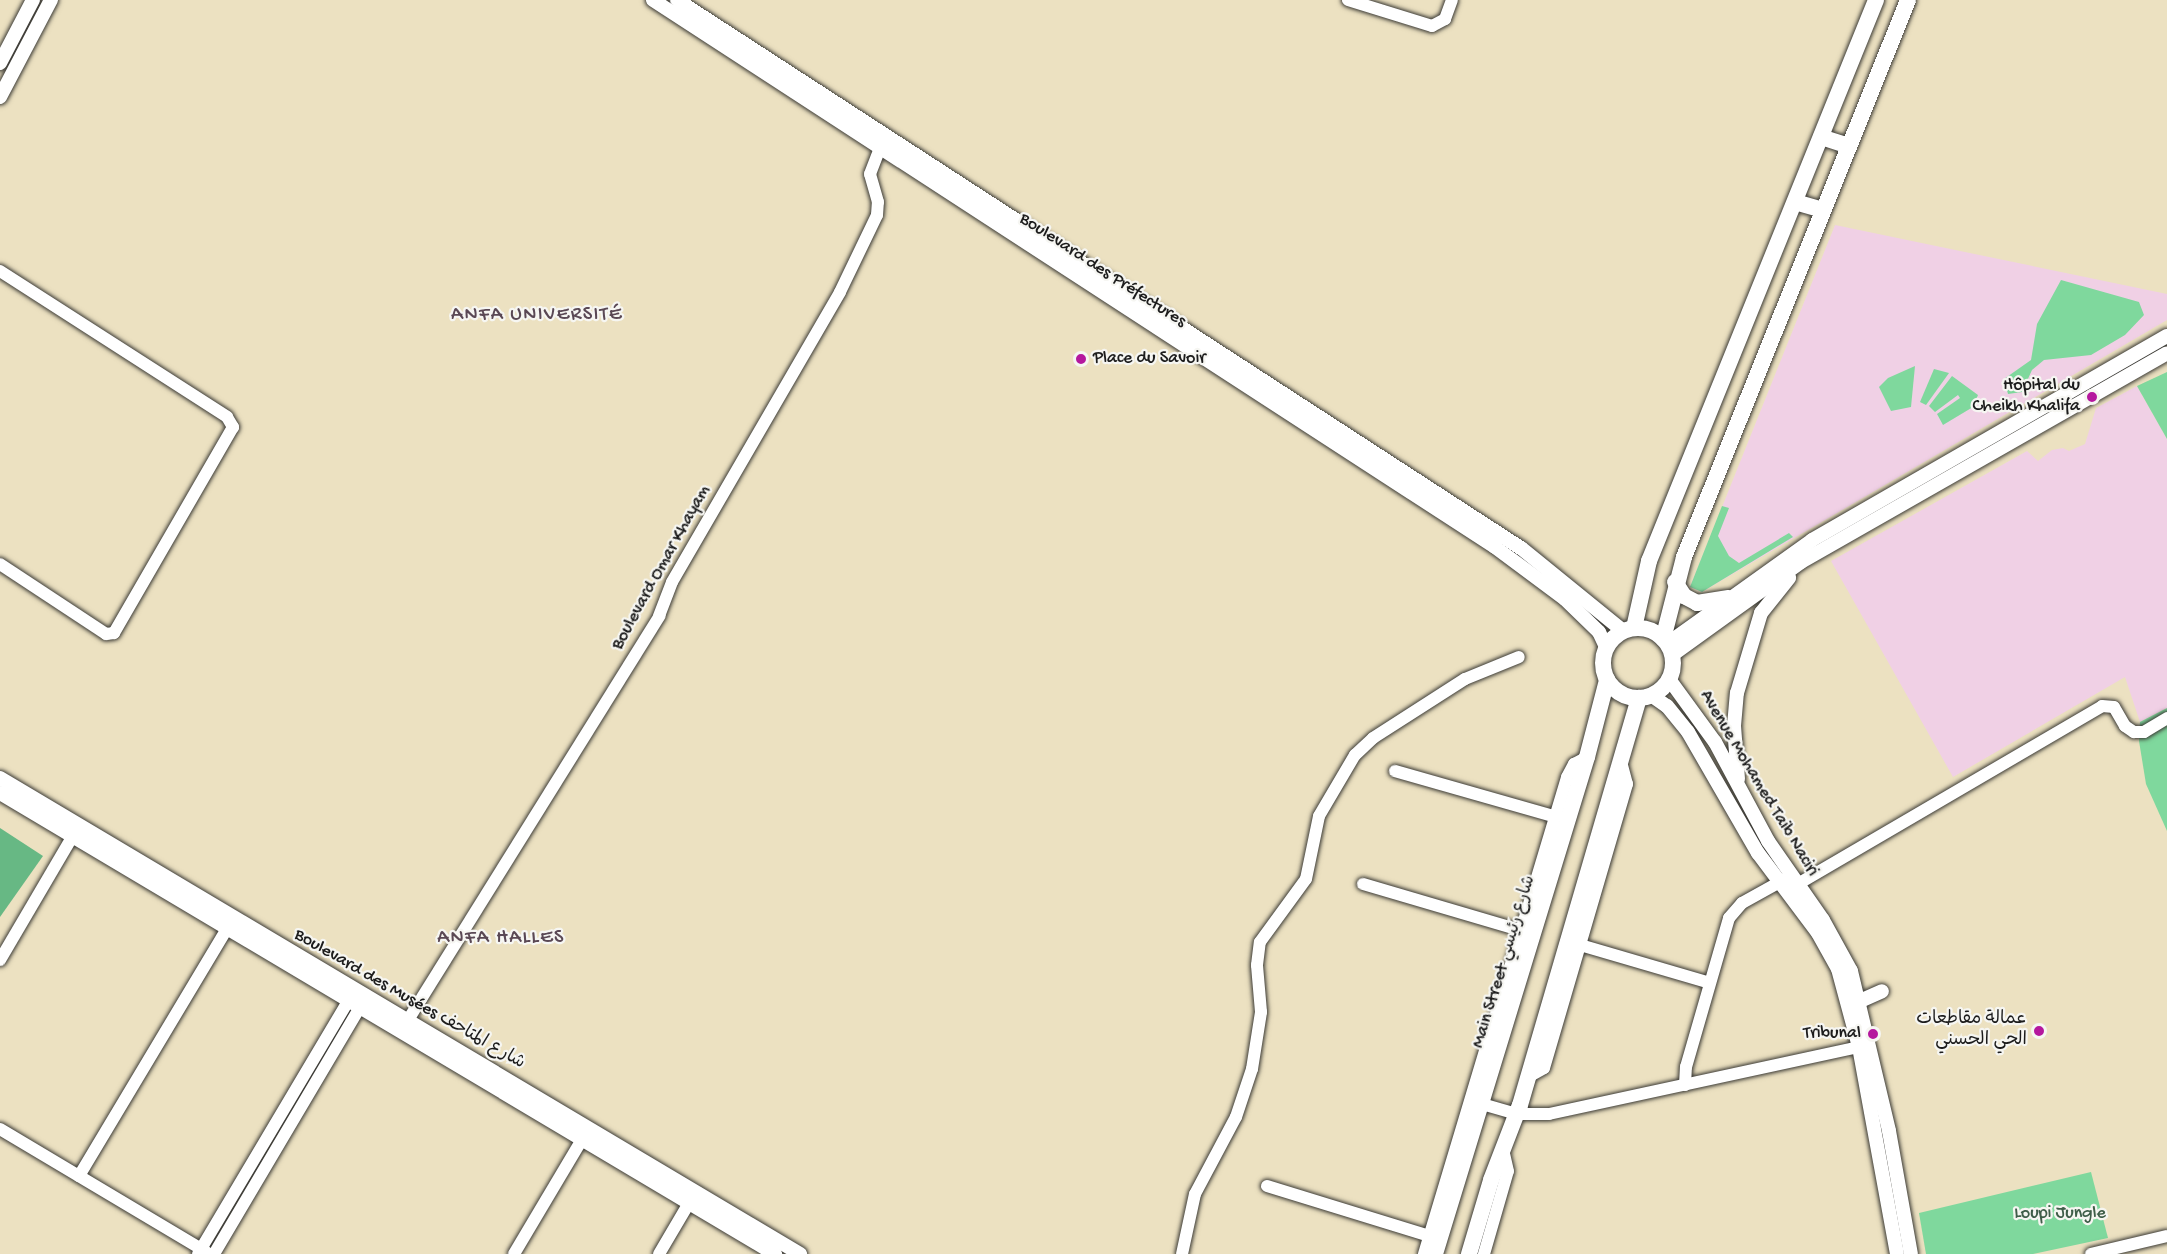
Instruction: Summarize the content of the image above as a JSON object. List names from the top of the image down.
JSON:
{
  "streets": {
    "main road": ["Main Street شارع رئيسي"],
    "street": [
      "Boulevard des Préfectures",
      "Boulevard Omar Khayam",
      "Avenue Mohamed Taib Naciri",
      "Boulevard des Musées شارع المتاحف"
    ]
  },
  "crossings": [
    ["Boulevard des Préfectures", "Boulevard Omar Khayam"],
    ["Boulevard des Préfectures", "Avenue Mohamed Taib Naciri"],
    ["Boulevard des Préfectures", "Main Street شارع رئيسي"],
    ["Boulevard Omar Khayam", "Boulevard des Musées شارع المتاحف"],
    ["Avenue Mohamed Taib Naciri", "Main Street شارع رئيسي"]
  ],
  "districts": ["ANFA UNIVERSITÉ", "ANFA HALLES"],
  "parks": ["Loupi Jungle"],
  "places": [
    "Place du Savoir",
    "Hôpital du Cheikh Khalifa",
    "عمالة مقاطعات الحي الحسني",
    "Tribunal"
  ]
}
